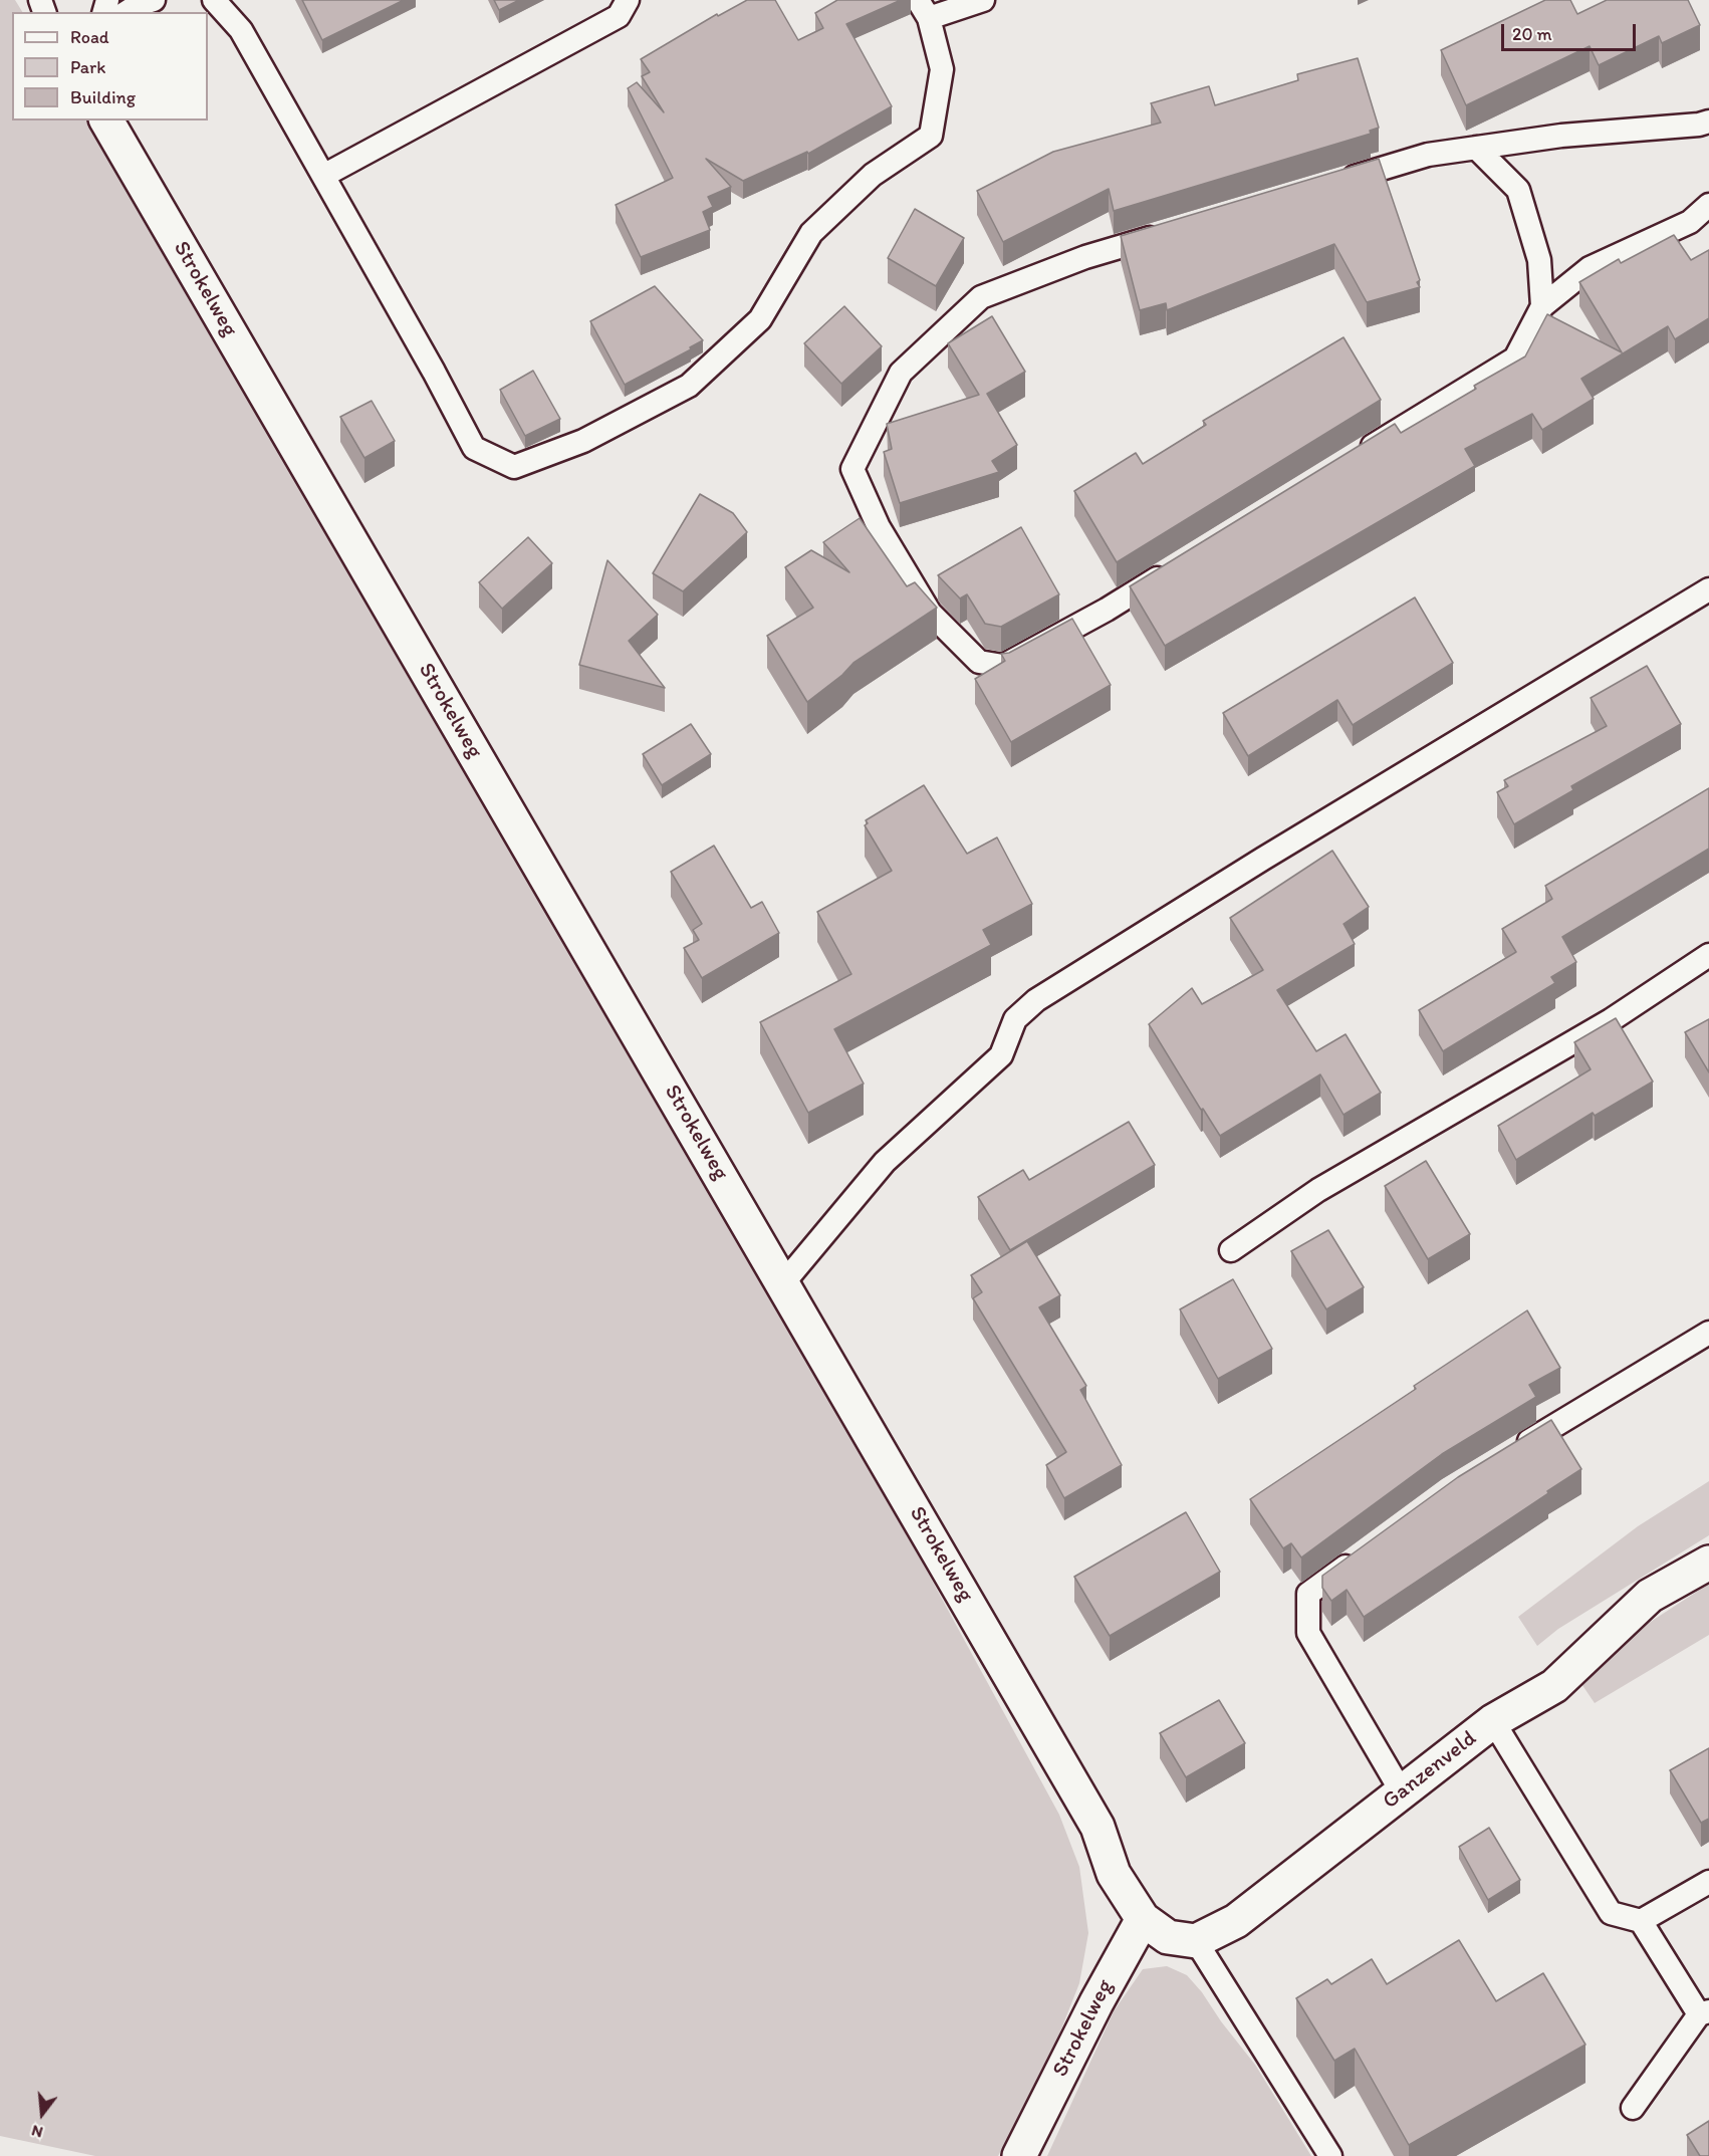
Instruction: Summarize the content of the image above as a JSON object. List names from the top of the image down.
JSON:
{
  "streets": {
    "street": ["Strokelweg", "Ganzenveld"]
  },
  "legend": ["Road", "Park", "Building"],
  "scale_bar": "20 m",
  "north": "bottom"
}
